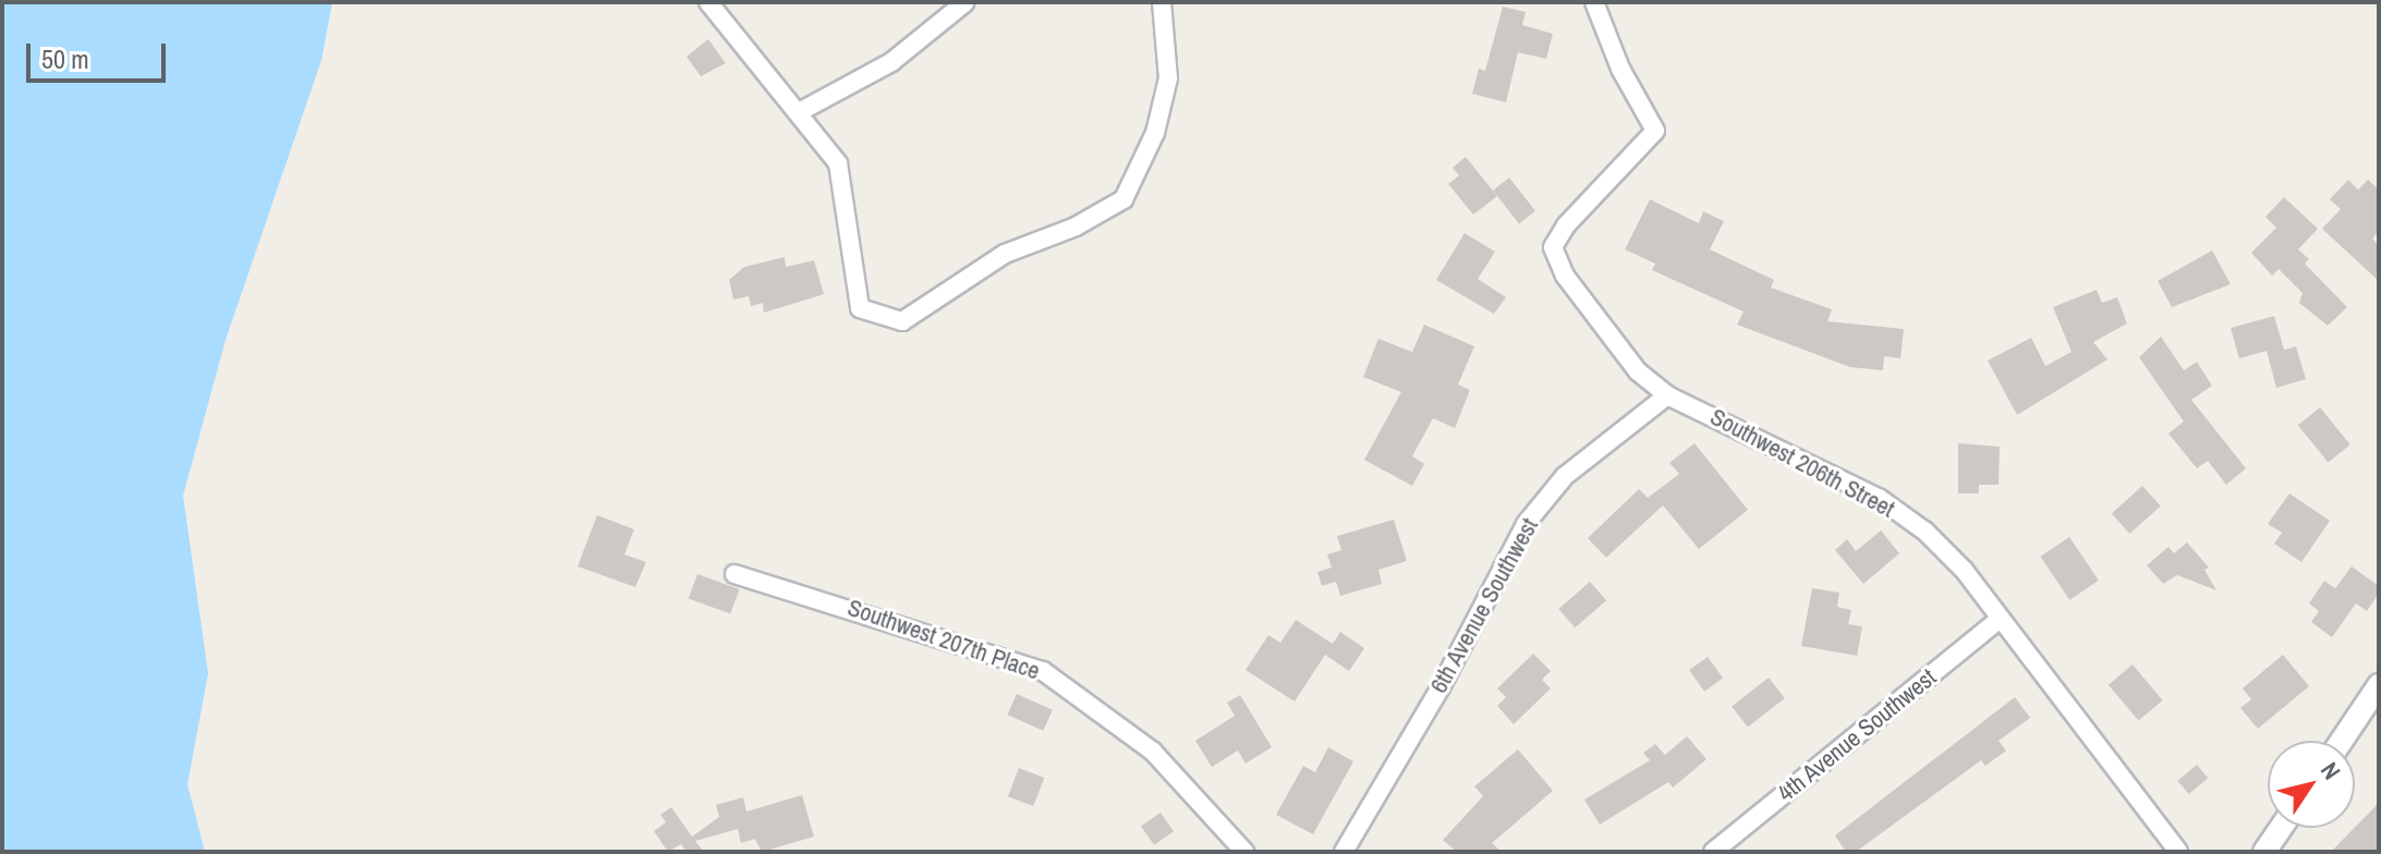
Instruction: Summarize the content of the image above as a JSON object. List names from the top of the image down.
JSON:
{
  "streets": {
    "street": [
      "Southwest 206th Street",
      "6th Avenue Southwest",
      "Southwest 207th Place",
      "4th Avenue Southwest"
    ]
  },
  "crossings": [
    ["Southwest 206th Street", "6th Avenue Southwest"],
    ["Southwest 206th Street", "4th Avenue Southwest"]
  ],
  "scale_bar": "50 m",
  "north": "top right"
}
